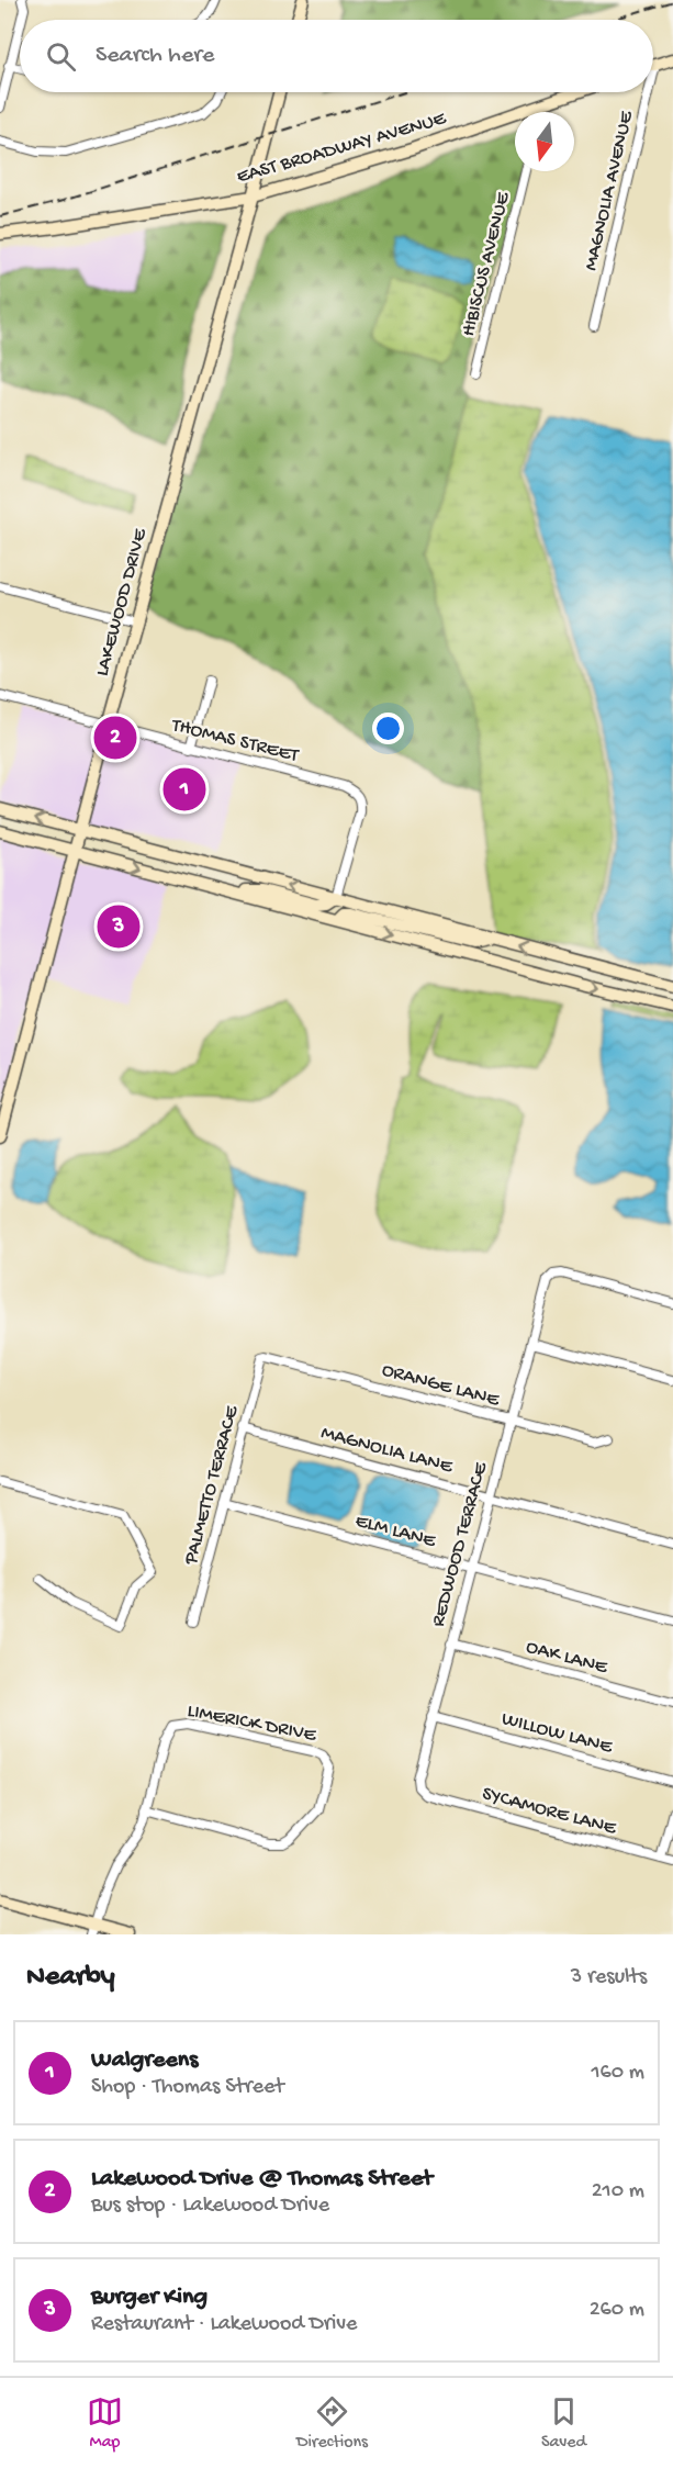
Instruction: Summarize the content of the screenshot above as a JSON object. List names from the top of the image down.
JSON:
{
  "streets": {
    "main road": ["EAST BROADWAY AVENUE", "LAKEWOOD DRIVE"],
    "street": [
      "MAGNOLIA AVENUE",
      "HIBISCUS AVENUE",
      "THOMAS STREET",
      "ORANGE LANE",
      "MAGNOLIA LANE",
      "PALMETTO TERRACE",
      "ELM LANE",
      "REDWOOD TERRACE",
      "OAK LANE",
      "LIMERICK DRIVE",
      "WILLOW LANE",
      "SYCAMORE LANE"
    ]
  },
  "crossings": [
    ["EAST BROADWAY AVENUE", "LAKEWOOD DRIVE"],
    ["LAKEWOOD DRIVE", "THOMAS STREET"],
    ["ORANGE LANE", "PALMETTO TERRACE"],
    ["ORANGE LANE", "REDWOOD TERRACE"],
    ["MAGNOLIA LANE", "PALMETTO TERRACE"],
    ["MAGNOLIA LANE", "REDWOOD TERRACE"],
    ["PALMETTO TERRACE", "ELM LANE"],
    ["ELM LANE", "REDWOOD TERRACE"],
    ["REDWOOD TERRACE", "OAK LANE"],
    ["REDWOOD TERRACE", "WILLOW LANE"],
    ["REDWOOD TERRACE", "SYCAMORE LANE"]
  ],
  "north": "bottom",
  "page": {
    "search": "Search here",
    "pins": ["2", "1", "3"],
    "heading": ["Nearby", "3 results"],
    "list": [
      {
        "mark": "1",
        "name": "Walgreens",
        "note": "Shop · Thomas Street",
        "value": "160 m"
      },
      {
        "mark": "2",
        "name": "Lakewood Drive @ Thomas Street",
        "note": "Bus stop · Lakewood Drive",
        "value": "210 m"
      },
      {
        "mark": "3",
        "name": "Burger King",
        "note": "Restaurant · Lakewood Drive",
        "value": "260 m"
      }
    ],
    "nav": ["Map", "Directions", "Saved"]
  }
}
